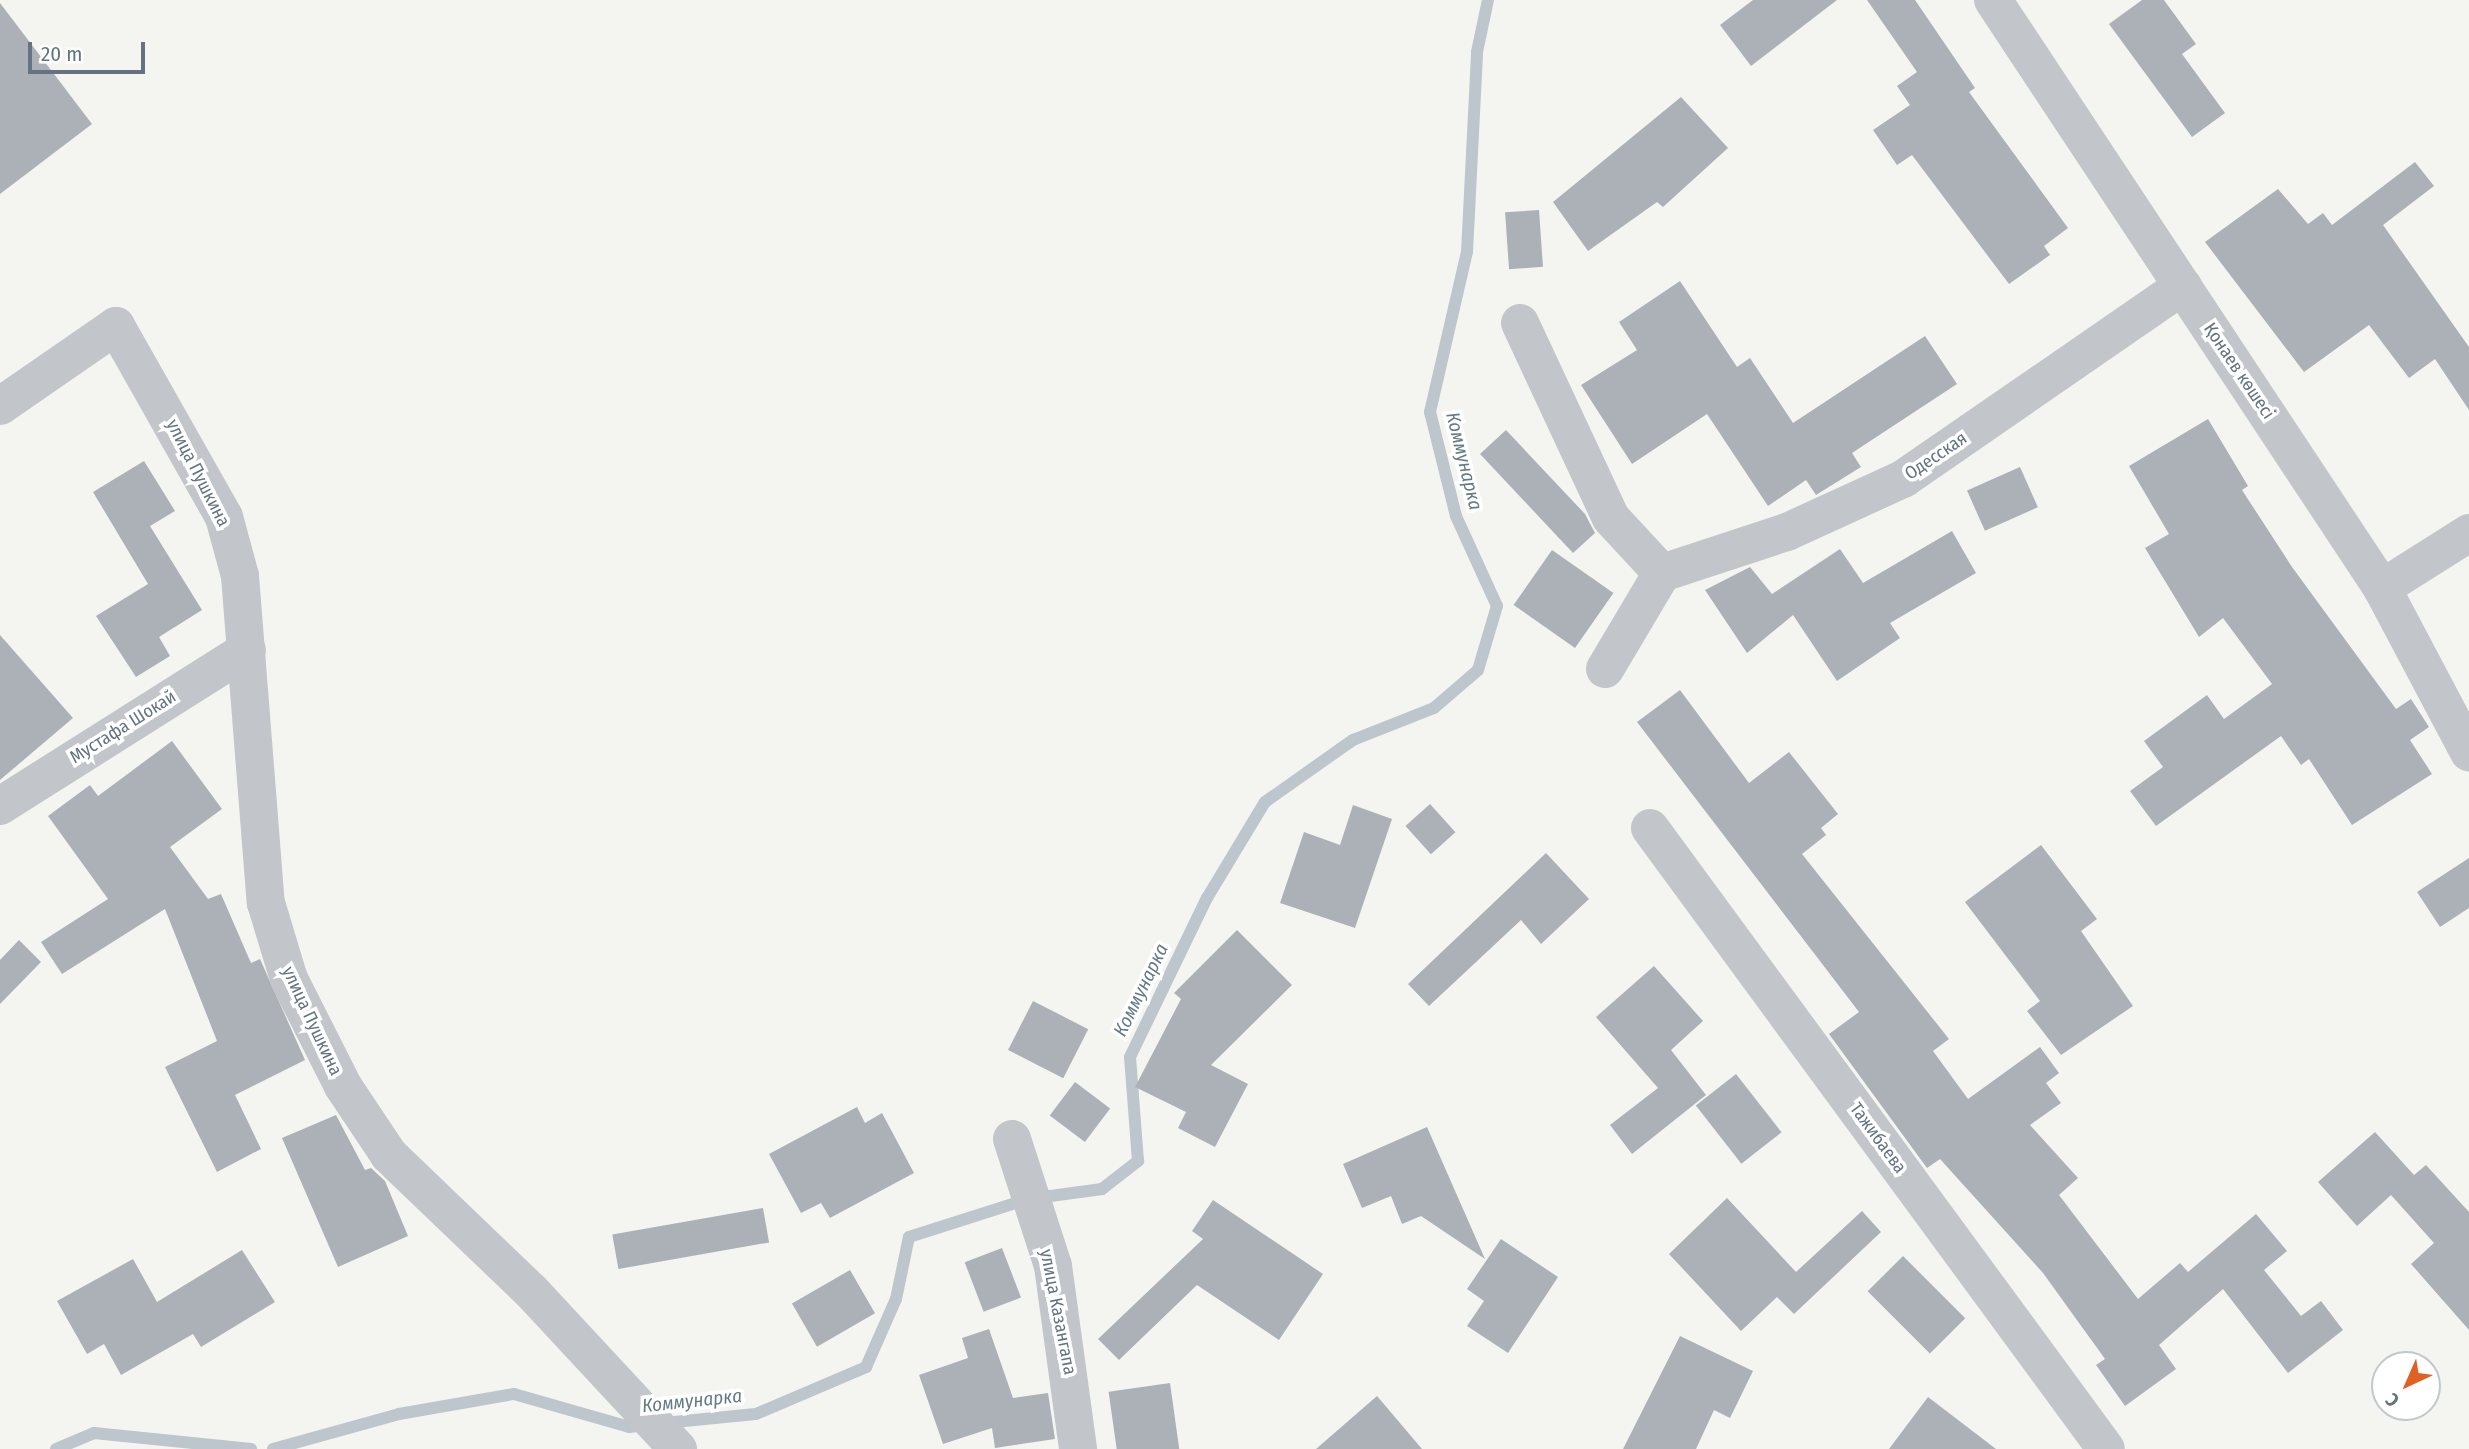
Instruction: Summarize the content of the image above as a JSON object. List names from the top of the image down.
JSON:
{
  "streets": {
    "street": [
      "Қонаев көшесі",
      "Одесская",
      "улица Пушкина",
      "Мустафа Шокай",
      "Тажибаева",
      "улица Казангапа"
    ]
  },
  "crossings": [
    ["Қонаев көшесі", "Одесская"],
    ["улица Пушкина", "Мустафа Шокай"]
  ],
  "water": ["Коммунарка"],
  "scale_bar": "20 m",
  "north": "bottom left"
}
